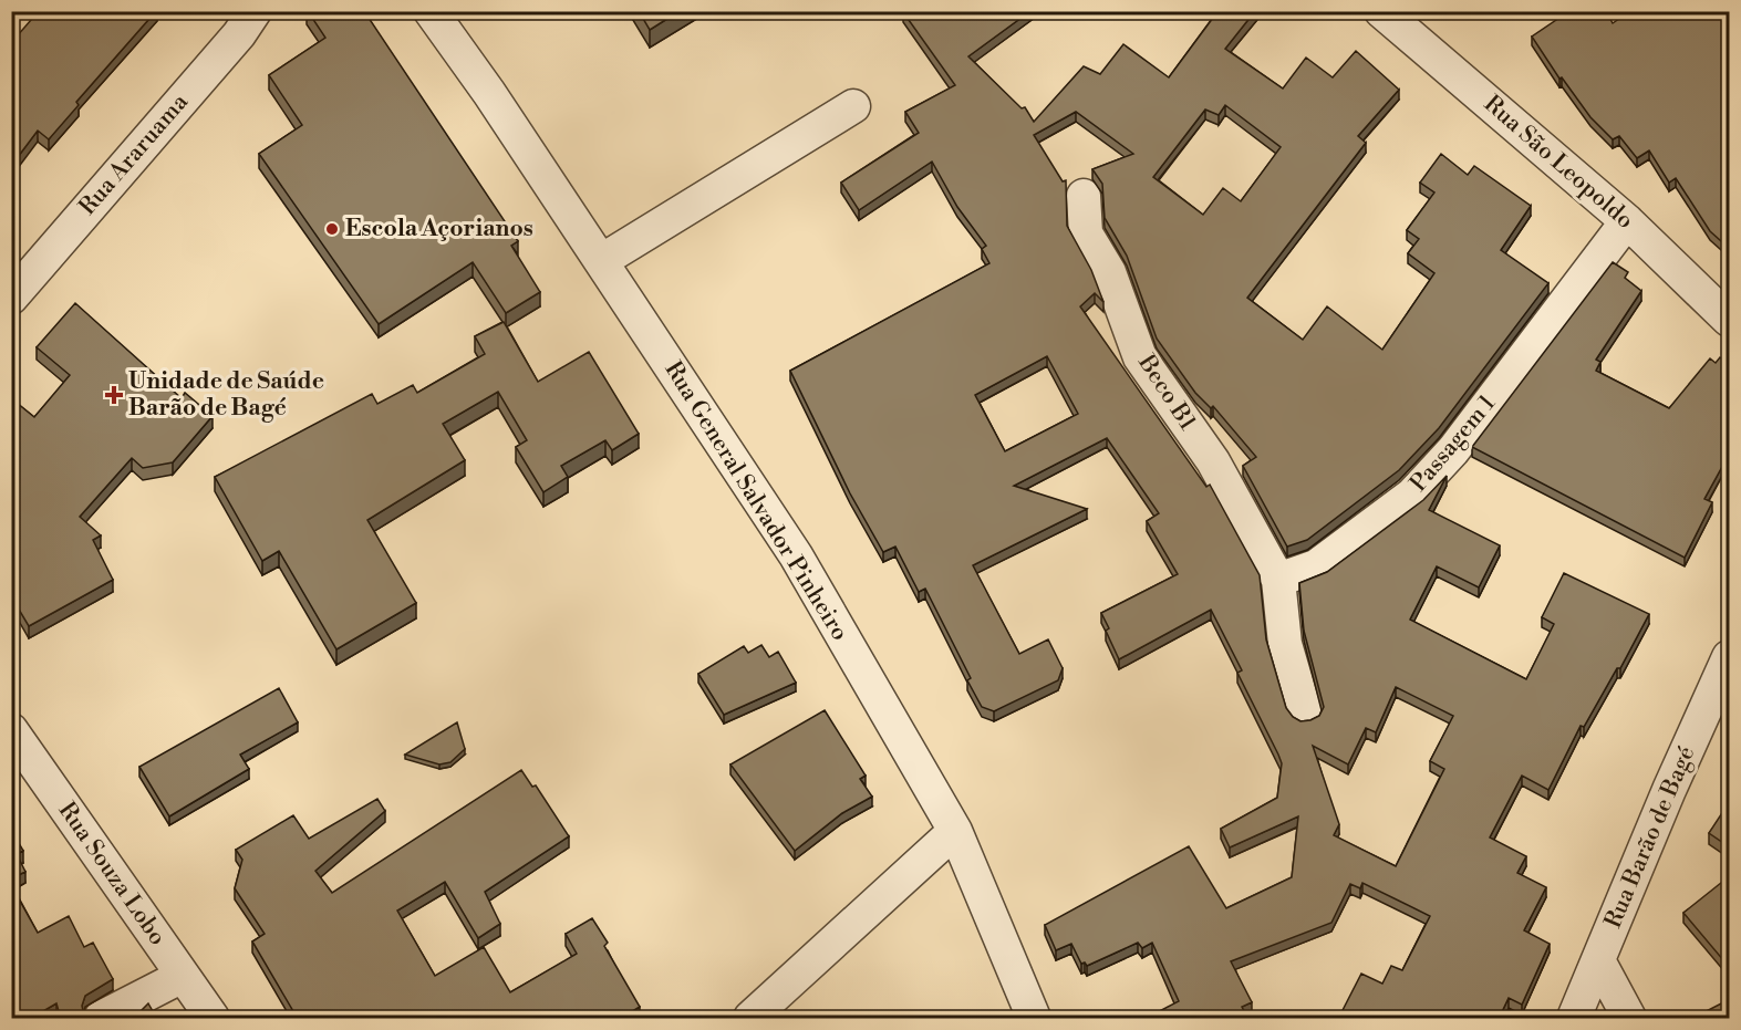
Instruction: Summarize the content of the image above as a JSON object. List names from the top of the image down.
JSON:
{
  "streets": {
    "street": [
      "Rua Araruama",
      "Rua São Leopoldo",
      "Beco B1",
      "Passagem 1",
      "Rua General Salvador Pinheiro",
      "Rua Barão de Bagé",
      "Rua Souza Lobo"
    ]
  },
  "crossings": [
    ["Rua São Leopoldo", "Passagem 1"],
    ["Beco B1", "Passagem 1"]
  ],
  "places": {
    "other": ["Escola Açorianos"],
    "health": ["Unidade de Saúde Barão de Bagé"]
  }
}
